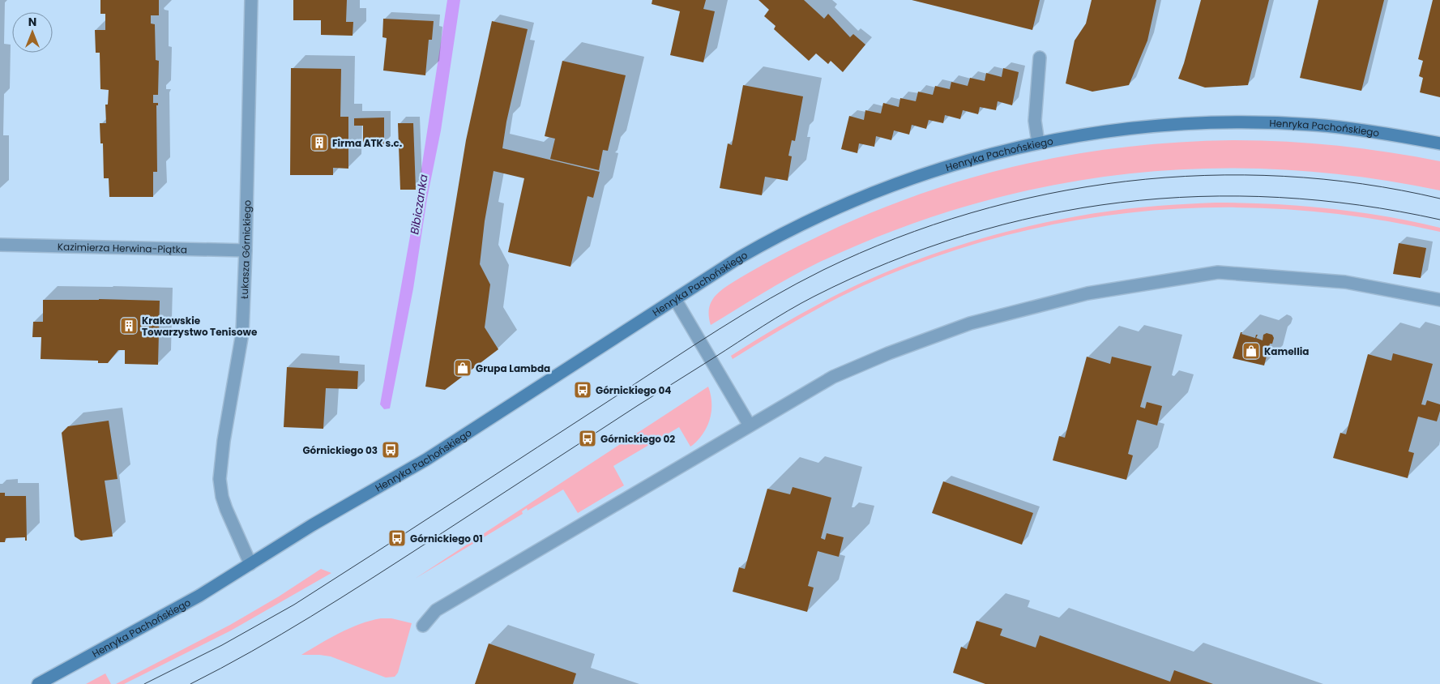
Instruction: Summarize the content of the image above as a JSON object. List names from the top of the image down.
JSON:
{
  "streets": {
    "street": ["Henryka Pachońskiego", "Kazimierza Herwina-Piątka", "Łukasza Górnickiego"]
  },
  "crossings": [
    ["Henryka Pachońskiego", "Łukasza Górnickiego"],
    ["Kazimierza Herwina-Piątka", "Łukasza Górnickiego"]
  ],
  "water": ["Bibiczanka"],
  "places": {
    "building": ["Firma ATK s.c.", "Krakowskie Towarzystwo Tenisowe"],
    "shop": ["Kamellia", "Grupa Lambda"],
    "bus stop": [
      "Górnickiego 04",
      "Górnickiego 02",
      "Górnickiego 03",
      "Górnickiego 01"
    ]
  },
  "north": "top"
}
